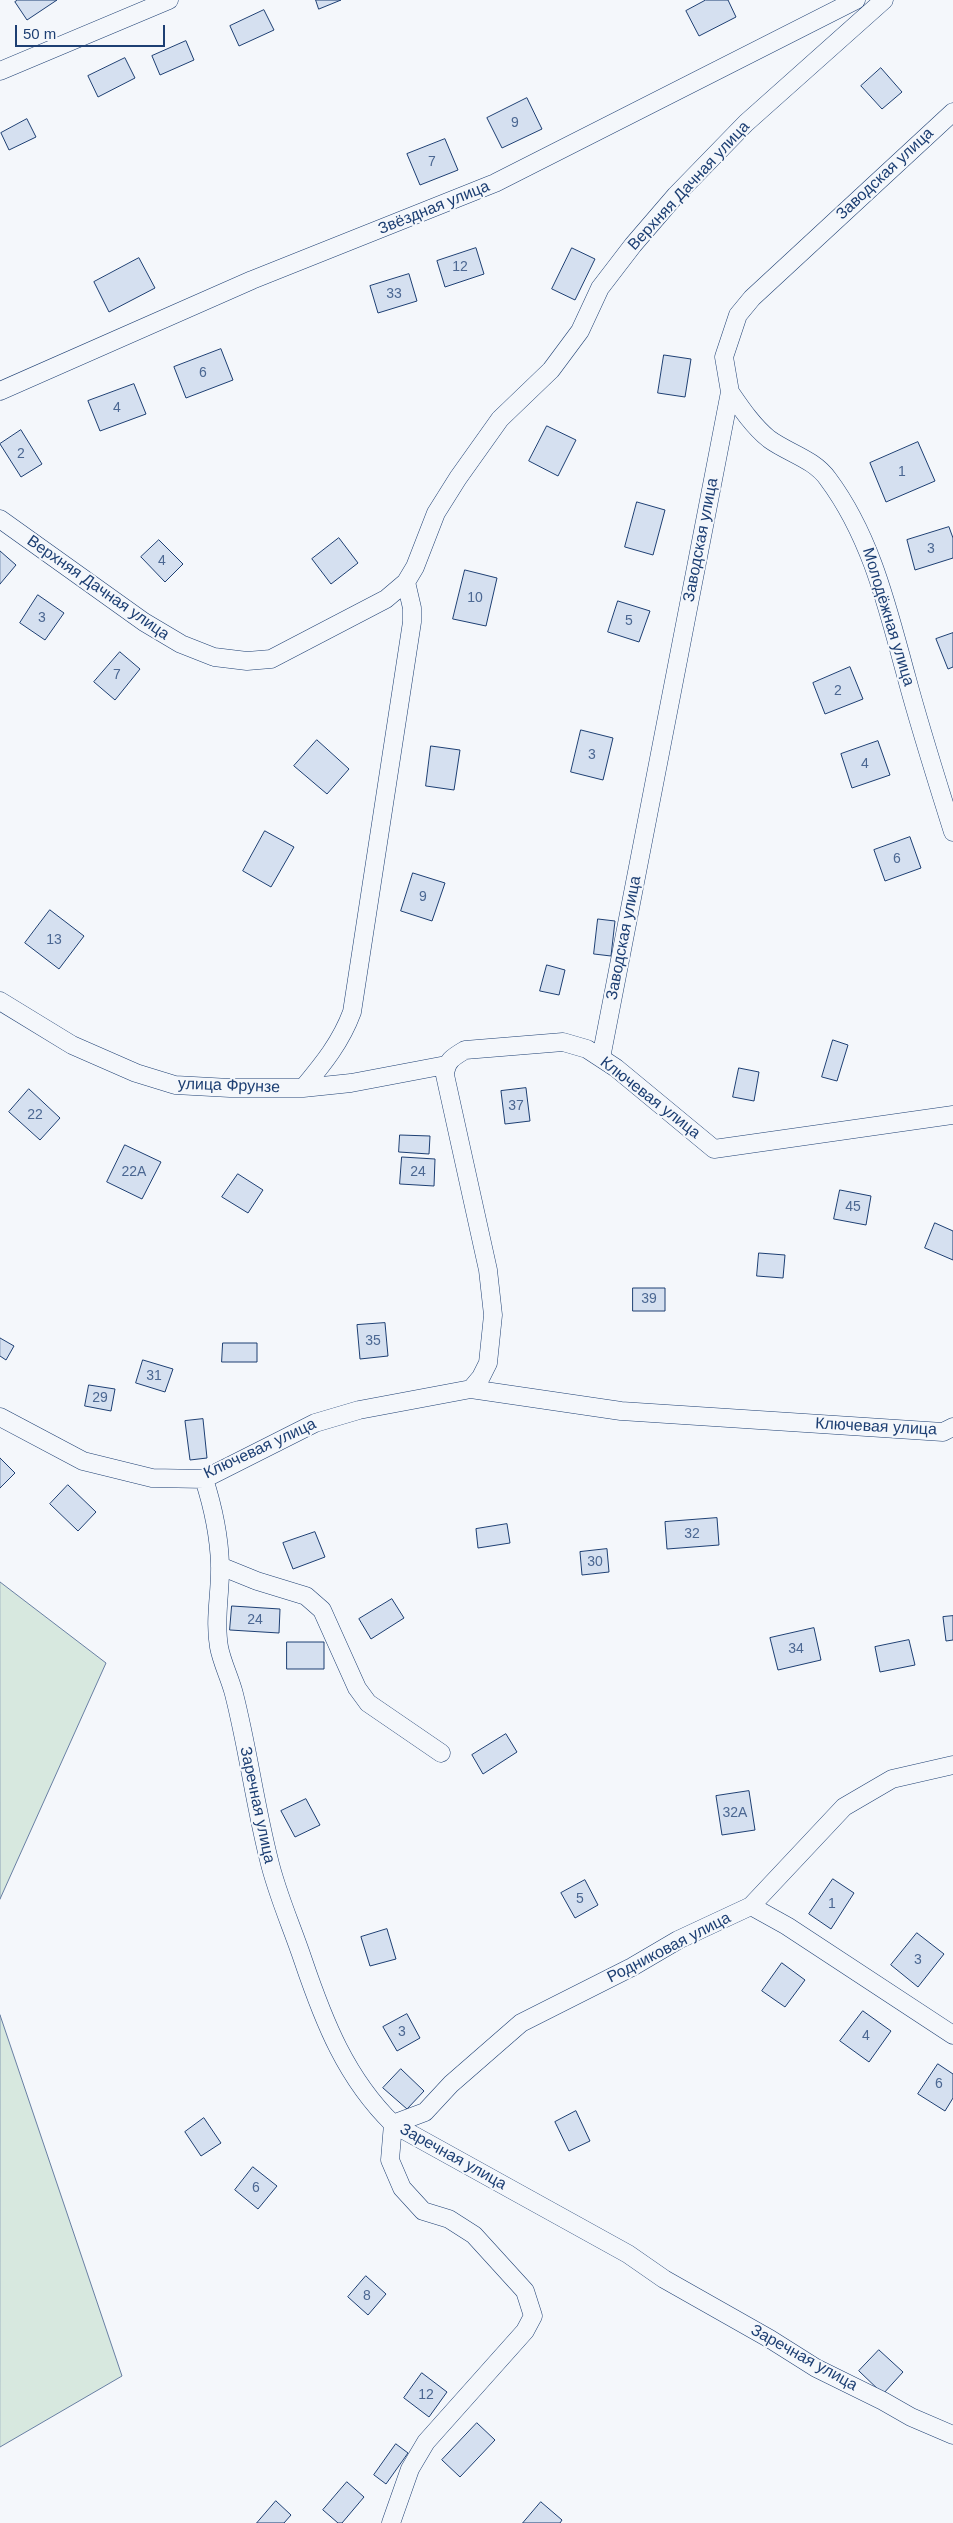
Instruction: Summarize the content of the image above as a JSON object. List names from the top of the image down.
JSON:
{
  "streets": {
    "street": [
      "Заводская улица",
      "Верхняя Дачная улица",
      "Звёздная улица",
      "Молодёжная улица",
      "улица Фрунзе",
      "Ключевая улица",
      "Заречная улица",
      "Родниковая улица"
    ]
  },
  "crossings": [
    ["Заводская улица", "Молодёжная улица"],
    ["Заводская улица", "Ключевая улица"],
    ["улица Фрунзе", "Ключевая улица"],
    ["Ключевая улица", "Заречная улица"],
    ["Заречная улица", "Родниковая улица"]
  ],
  "house_numbers": [
    "9",
    "7",
    "12",
    "33",
    "6",
    "4",
    "2",
    "1",
    "3",
    "4",
    "10",
    "3",
    "5",
    "7",
    "2",
    "3",
    "4",
    "6",
    "9",
    "13",
    "37",
    "22",
    "22А",
    "24",
    "45",
    "39",
    "35",
    "31",
    "29",
    "32",
    "30",
    "24",
    "34",
    "32А",
    "5",
    "1",
    "3",
    "3",
    "4",
    "6",
    "6",
    "8",
    "12"
  ],
  "scale_bar": "50 m"
}
